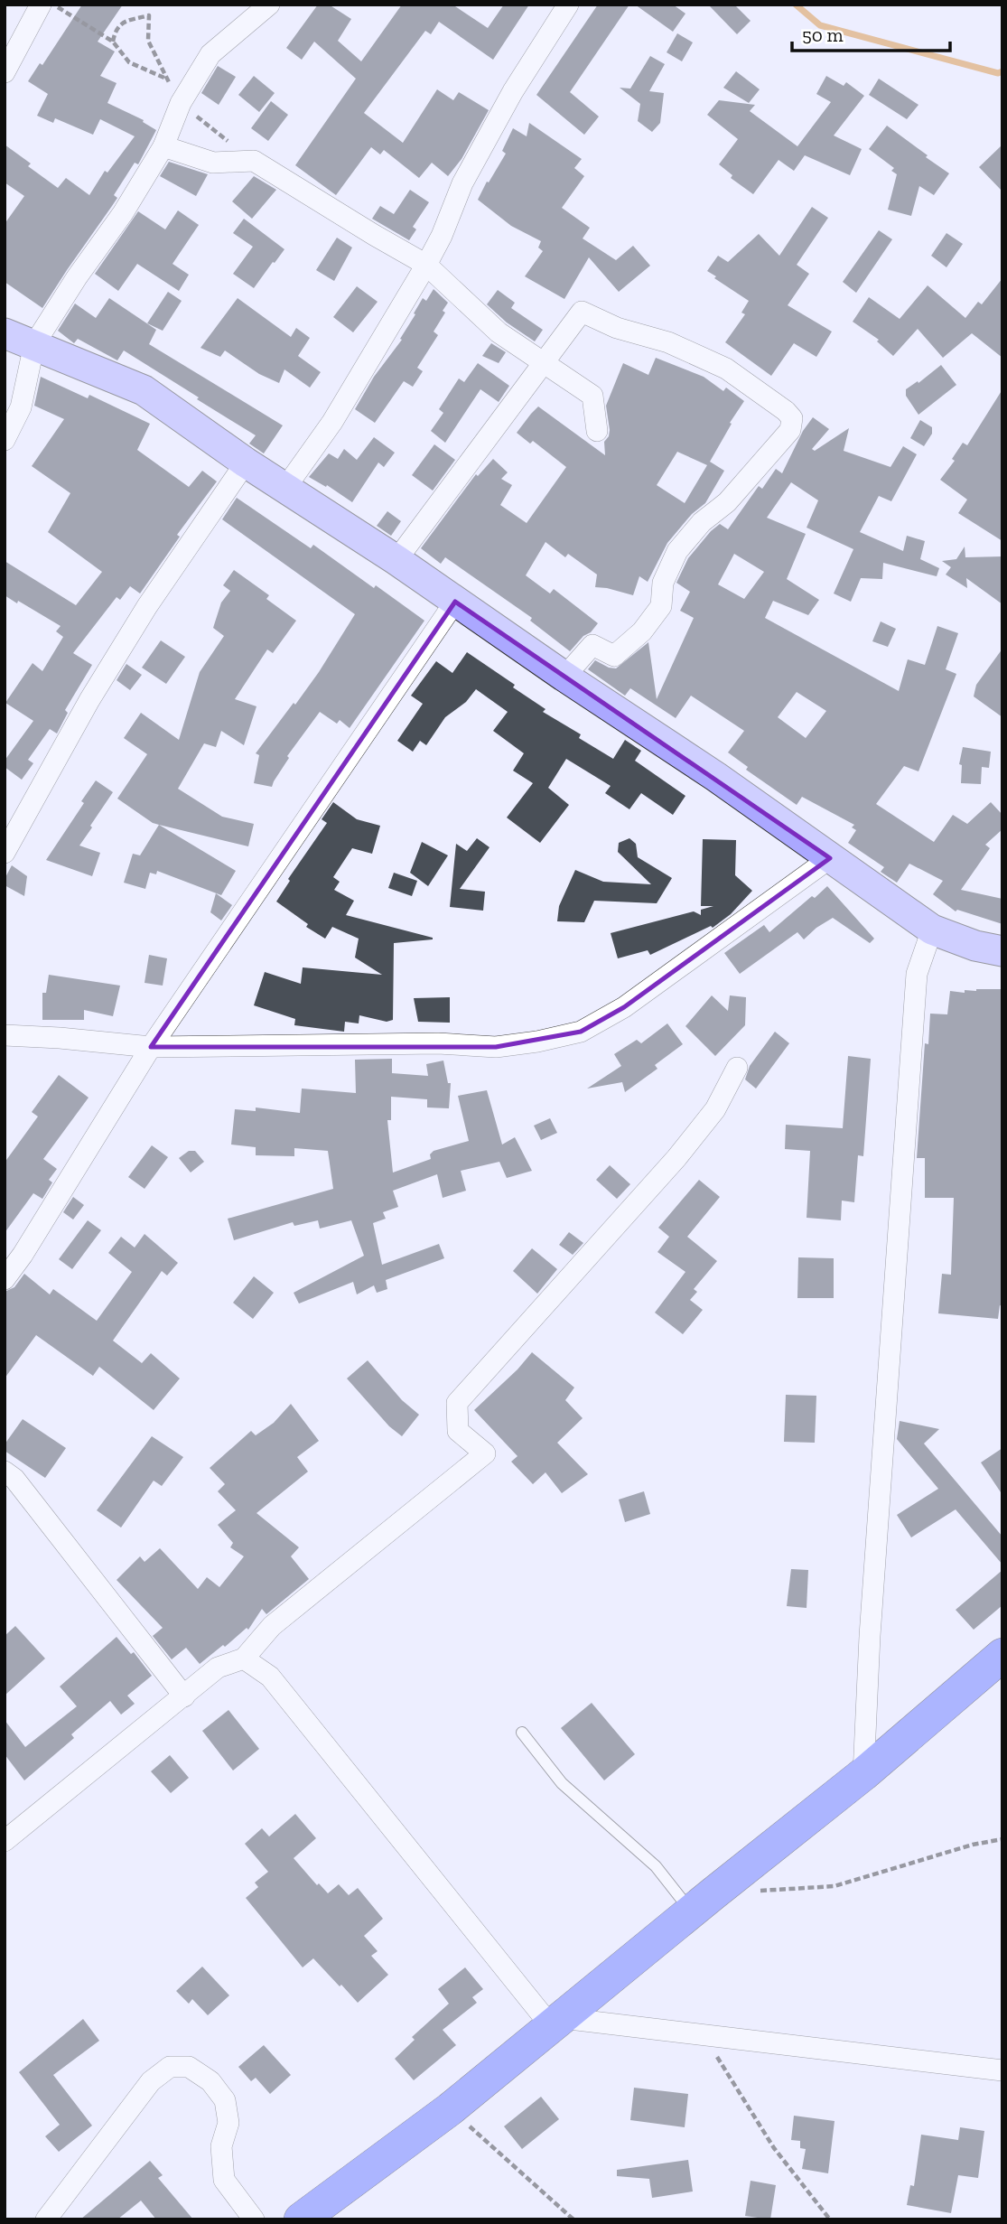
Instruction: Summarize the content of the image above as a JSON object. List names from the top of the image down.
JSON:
{
  "scale_bar": "50 m"
}
